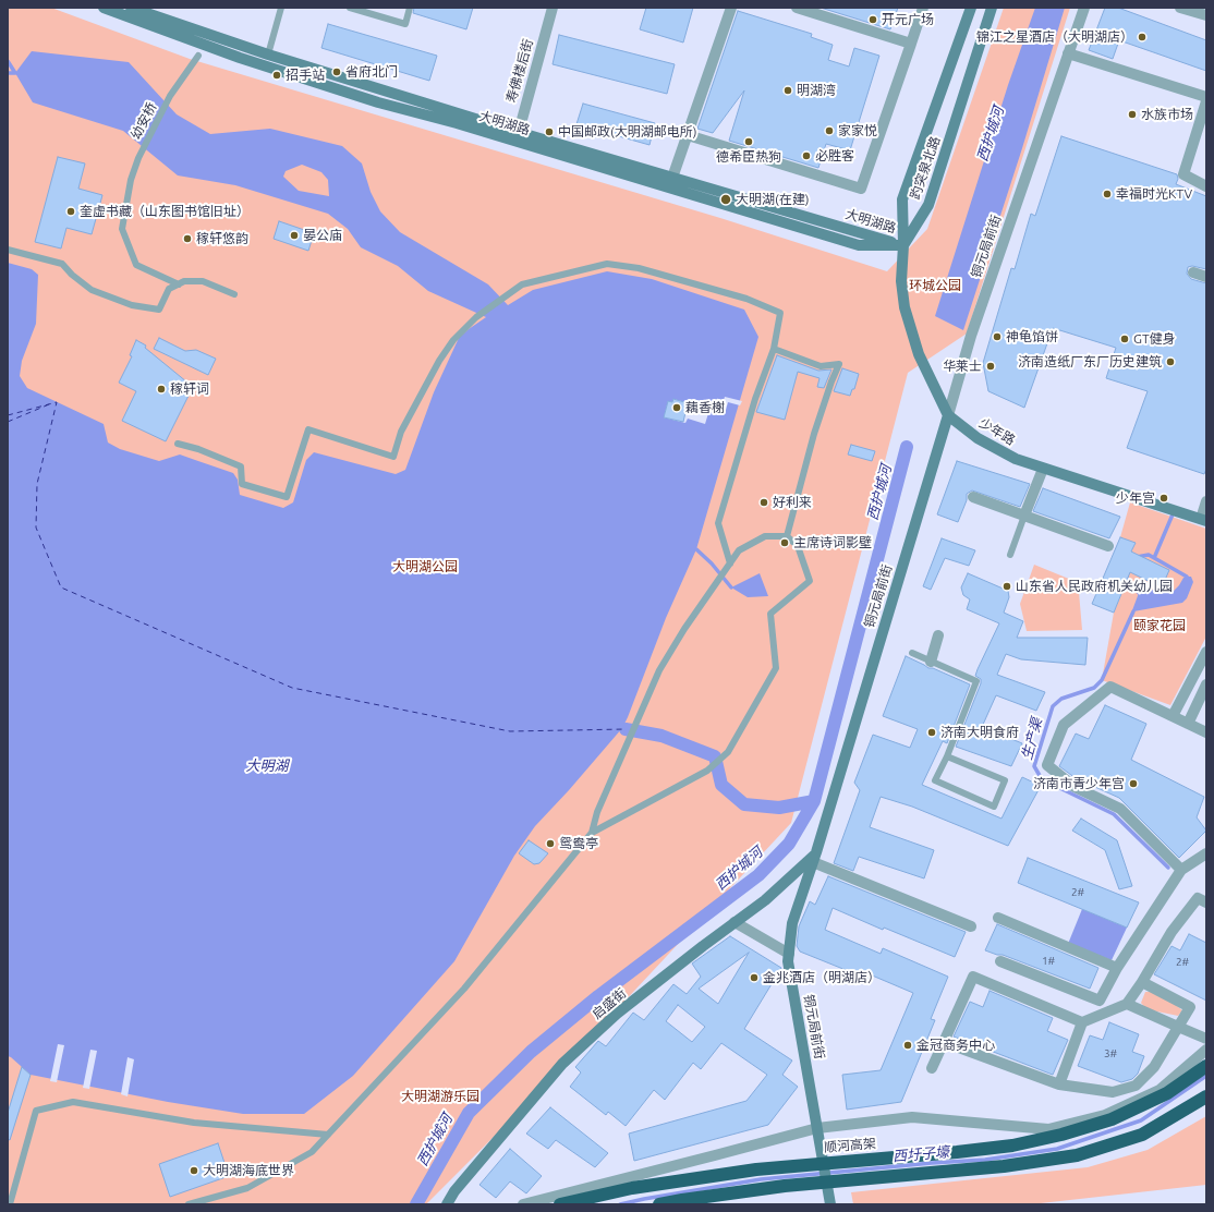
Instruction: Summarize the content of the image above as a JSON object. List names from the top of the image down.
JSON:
{
  "streets": {
    "highway": ["顺河高架"],
    "main road": [
      "大明湖路",
      "趵突泉北路",
      "铜元局前街",
      "少年路",
      "启盛街"
    ],
    "street": ["寿佛楼后街"],
    "lane": ["幼安桥"]
  },
  "crossings": [
    ["寿佛楼后街", "大明湖路"],
    ["大明湖路", "趵突泉北路"],
    ["大明湖路", "少年路"],
    ["趵突泉北路", "少年路"],
    ["铜元局前街", "少年路"],
    ["铜元局前街", "启盛街"]
  ],
  "water": [
    "西护城河",
    "生产渠",
    "大明湖",
    "西圩子壕"
  ],
  "parks": [
    "环城公园",
    "大明湖公园",
    "颐家花园",
    "大明湖游乐园"
  ],
  "places": [
    "开元广场",
    "锦江之星酒店（大明湖店）",
    "省府北门",
    "招手站",
    "明湖湾",
    "水族市场",
    "家家悦",
    "中国邮政(大明湖邮电所)",
    "德希臣热狗",
    "必胜客",
    "幸福时光KTV",
    "大明湖(在建)",
    "奎虚书藏（山东图书馆旧址）",
    "晏公庙",
    "稼轩悠韵",
    "神龟馅饼",
    "GT健身",
    "济南造纸厂东厂历史建筑",
    "华莱士",
    "稼轩词",
    "藕香榭",
    "少年宫",
    "好利来",
    "主席诗词影壁",
    "山东省人民政府机关幼儿园",
    "济南大明食府",
    "济南市青少年宫",
    "鸳鸯亭",
    "金兆酒店（明湖店）",
    "金冠商务中心",
    "大明湖海底世界"
  ],
  "house_numbers": [
    "2#",
    "1#",
    "2#",
    "3#"
  ]
}
